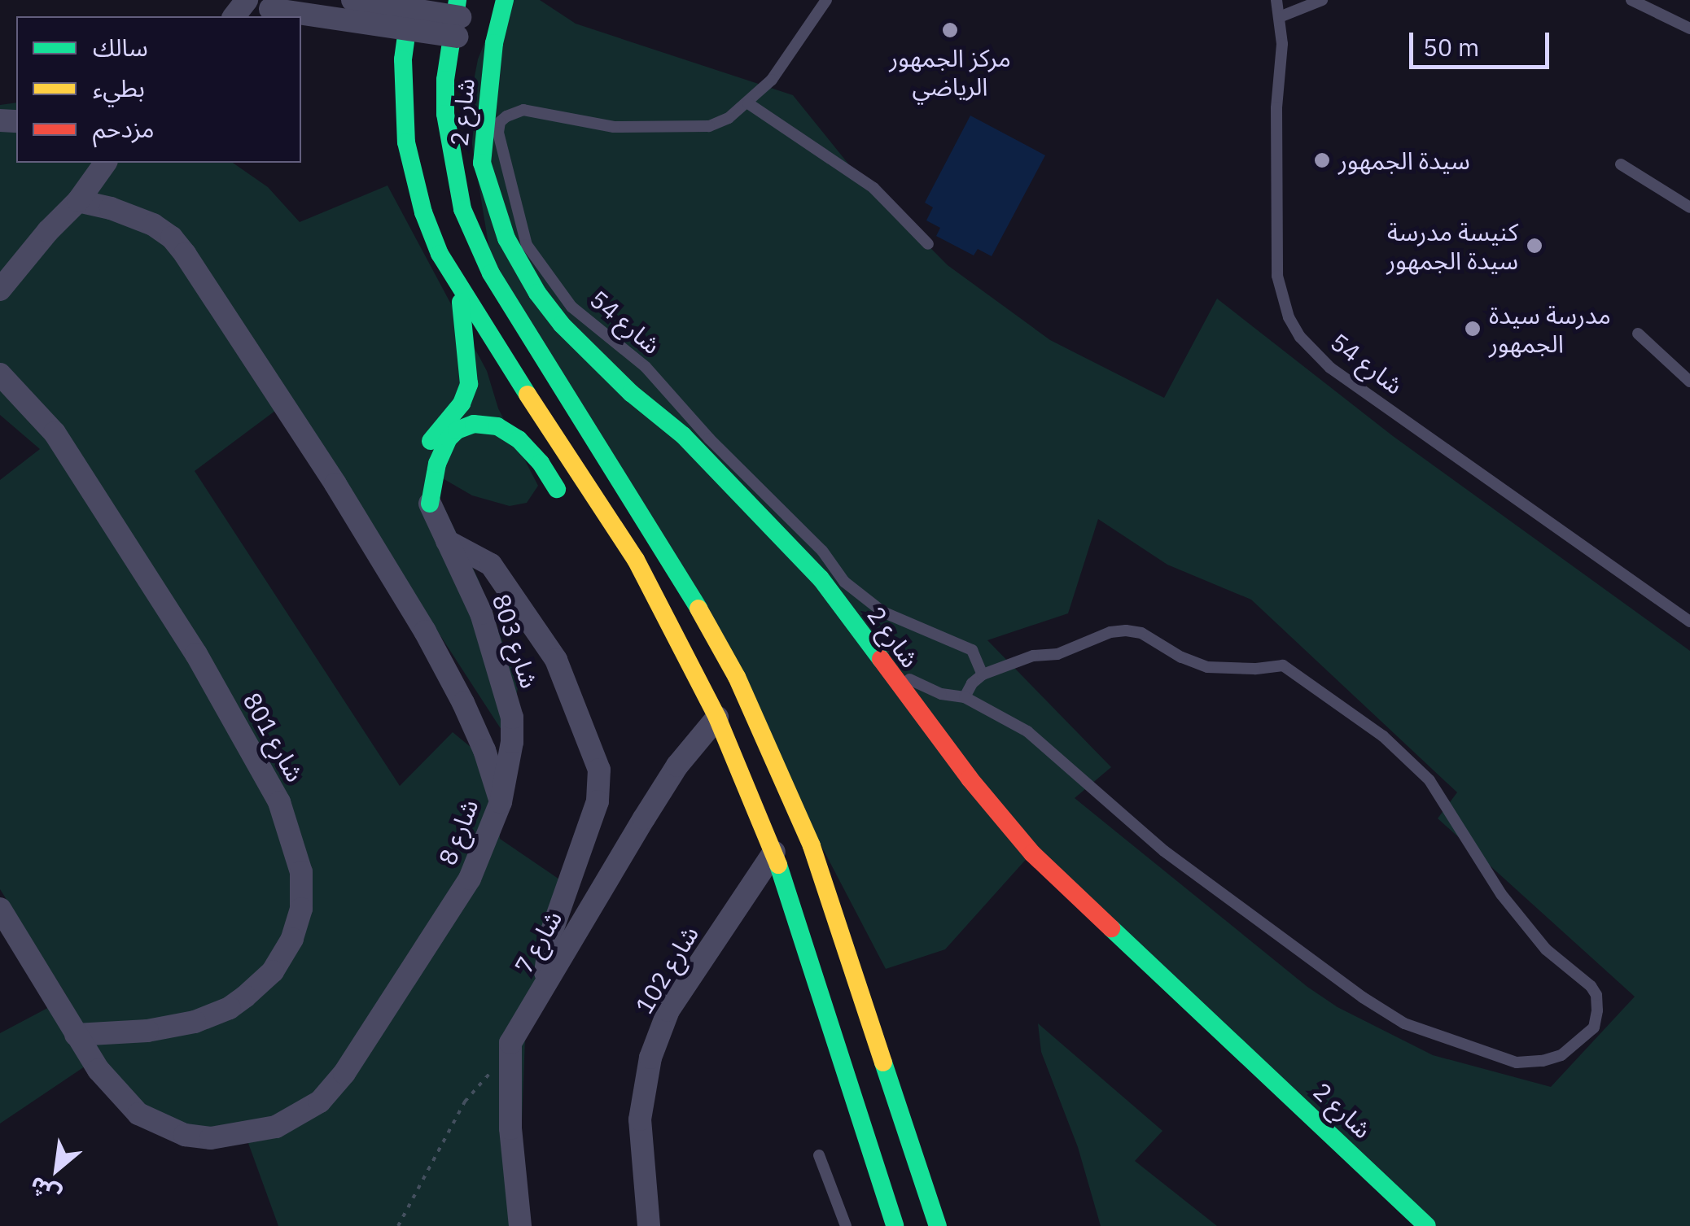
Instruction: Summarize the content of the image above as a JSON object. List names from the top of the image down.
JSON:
{
  "streets": {
    "main road": ["شارع 2"],
    "street": [
      "شارع 803",
      "شارع 801",
      "شارع 8",
      "شارع 7",
      "شارع 102"
    ],
    "lane": ["شارع 54"]
  },
  "crossings": [
    ["شارع 803", "شارع 8"],
    ["شارع 801", "شارع 8"]
  ],
  "places": [
    "مركز الجمهور الرياضي",
    "سيدة الجمهور",
    "كنيسة مدرسة سيدة الجمهور",
    "مدرسة سيدة الجمهور"
  ],
  "legend": ["سالك", "بطيء", "مزدحم"],
  "scale_bar": "50 m",
  "north": "bottom left"
}
